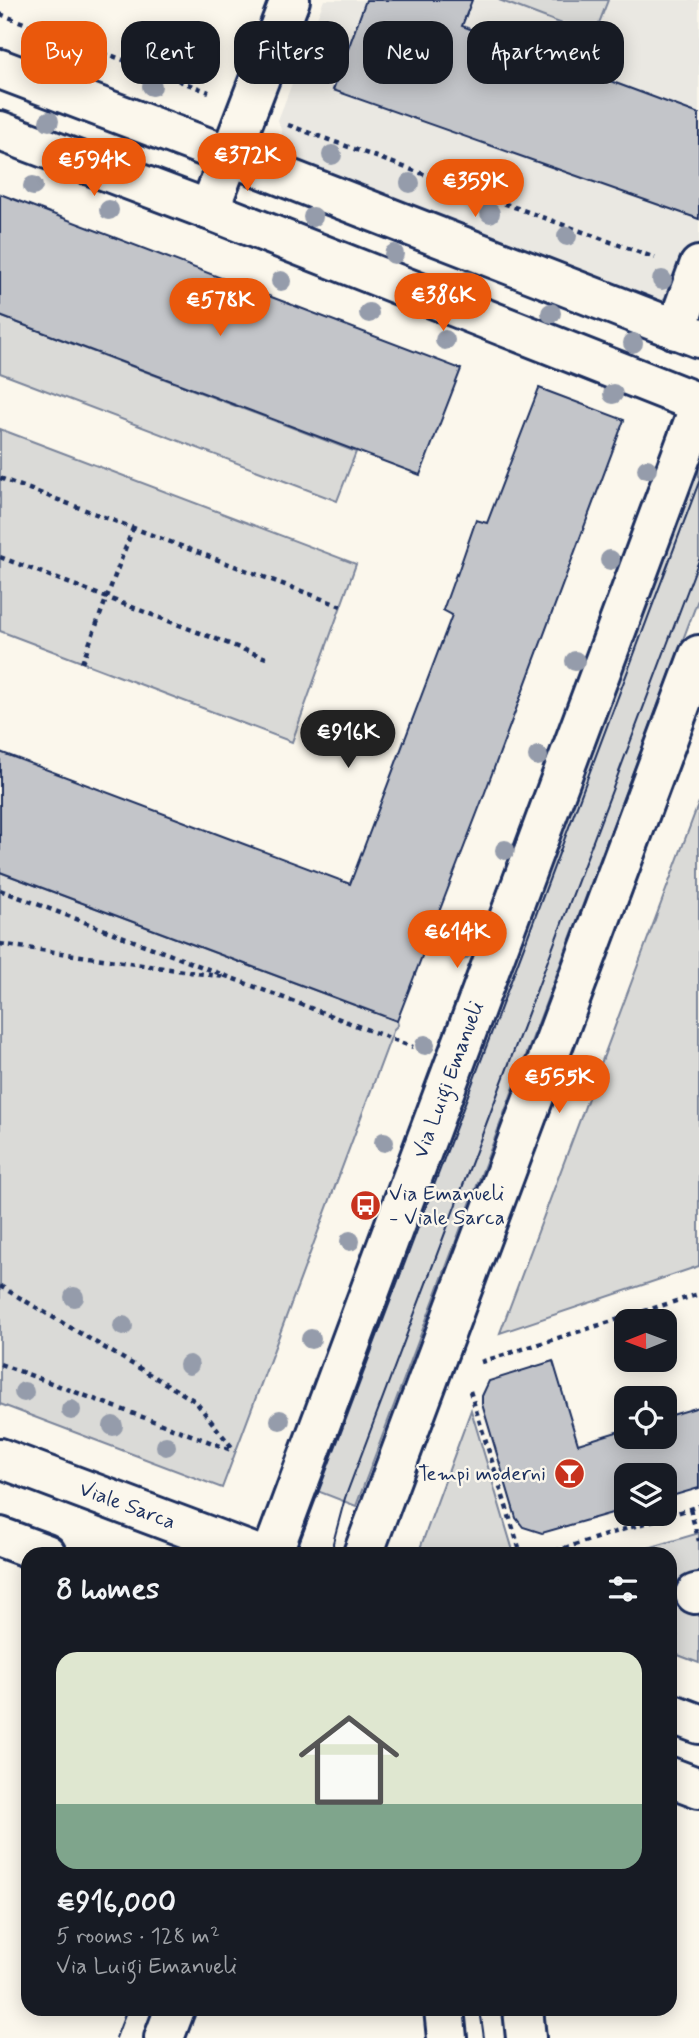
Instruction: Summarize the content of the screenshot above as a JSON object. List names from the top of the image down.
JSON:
{
  "streets": {
    "street": ["Via Luigi Emanueli", "Viale Sarca"]
  },
  "places": {
    "bus stop": ["Via Emanueli - Viale Sarca"],
    "bar": ["Tempi moderni"]
  },
  "north": "left",
  "page": {
    "chip": [
      "Buy",
      "Rent",
      "Filters",
      "New",
      "Apartment"
    ],
    "price": [
      "€372K",
      "€594K",
      "€359K",
      "€386K",
      "€578K",
      "€916K",
      "€614K",
      "€555K"
    ],
    "heading": "8 homes",
    "list": [
      {
        "name": "€916,000",
        "note": "5 rooms · 128 m² · Via Luigi Emanueli"
      }
    ]
  }
}
